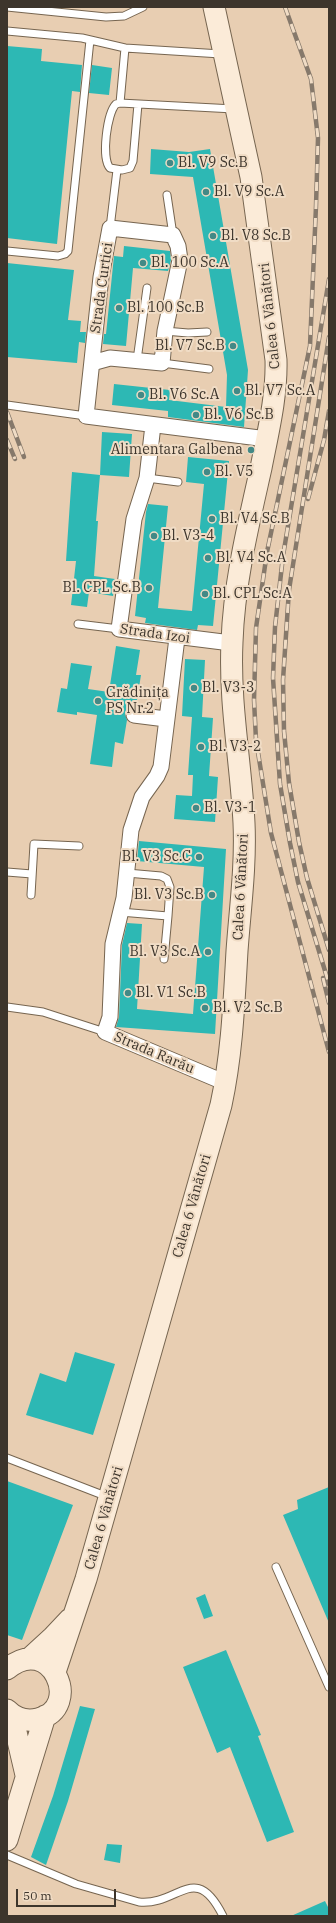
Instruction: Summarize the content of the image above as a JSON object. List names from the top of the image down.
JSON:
{
  "streets": {
    "main road": ["Calea 6 Vânători"],
    "street": ["Strada Curtici", "Strada Izoi", "Strada Rarău"]
  },
  "crossings": [
    ["Calea 6 Vânători", "Strada Izoi"],
    ["Calea 6 Vânători", "Strada Rarău"],
    ["Strada Izoi", "Strada Rarău"]
  ],
  "places": [
    "Bl. V9 Sc.B",
    "Bl. V9 Sc.A",
    "Bl. V8 Sc.B",
    "Bl. 100 Sc.A",
    "Bl. 100 Sc.B",
    "Bl. V7 Sc.B",
    "Bl. V7 Sc.A",
    "Bl. V6 Sc.A",
    "Bl. V6 Sc.B",
    "Alimentara Galbena",
    "Bl. V5",
    "Bl. V4 Sc.B",
    "Bl. V3-4",
    "Bl. V4 Sc.A",
    "Bl. CPL Sc.B",
    "Bl. CPL Sc.A",
    "Bl. V3-3",
    "Grădinița PS Nr.2",
    "Bl. V3-2",
    "Bl. V3-1",
    "Bl. V3 Sc.C",
    "Bl. V3 Sc.B",
    "Bl. V3 Sc.A",
    "Bl. V1 Sc.B",
    "Bl. V2 Sc.B"
  ],
  "scale_bar": "50 m"
}
